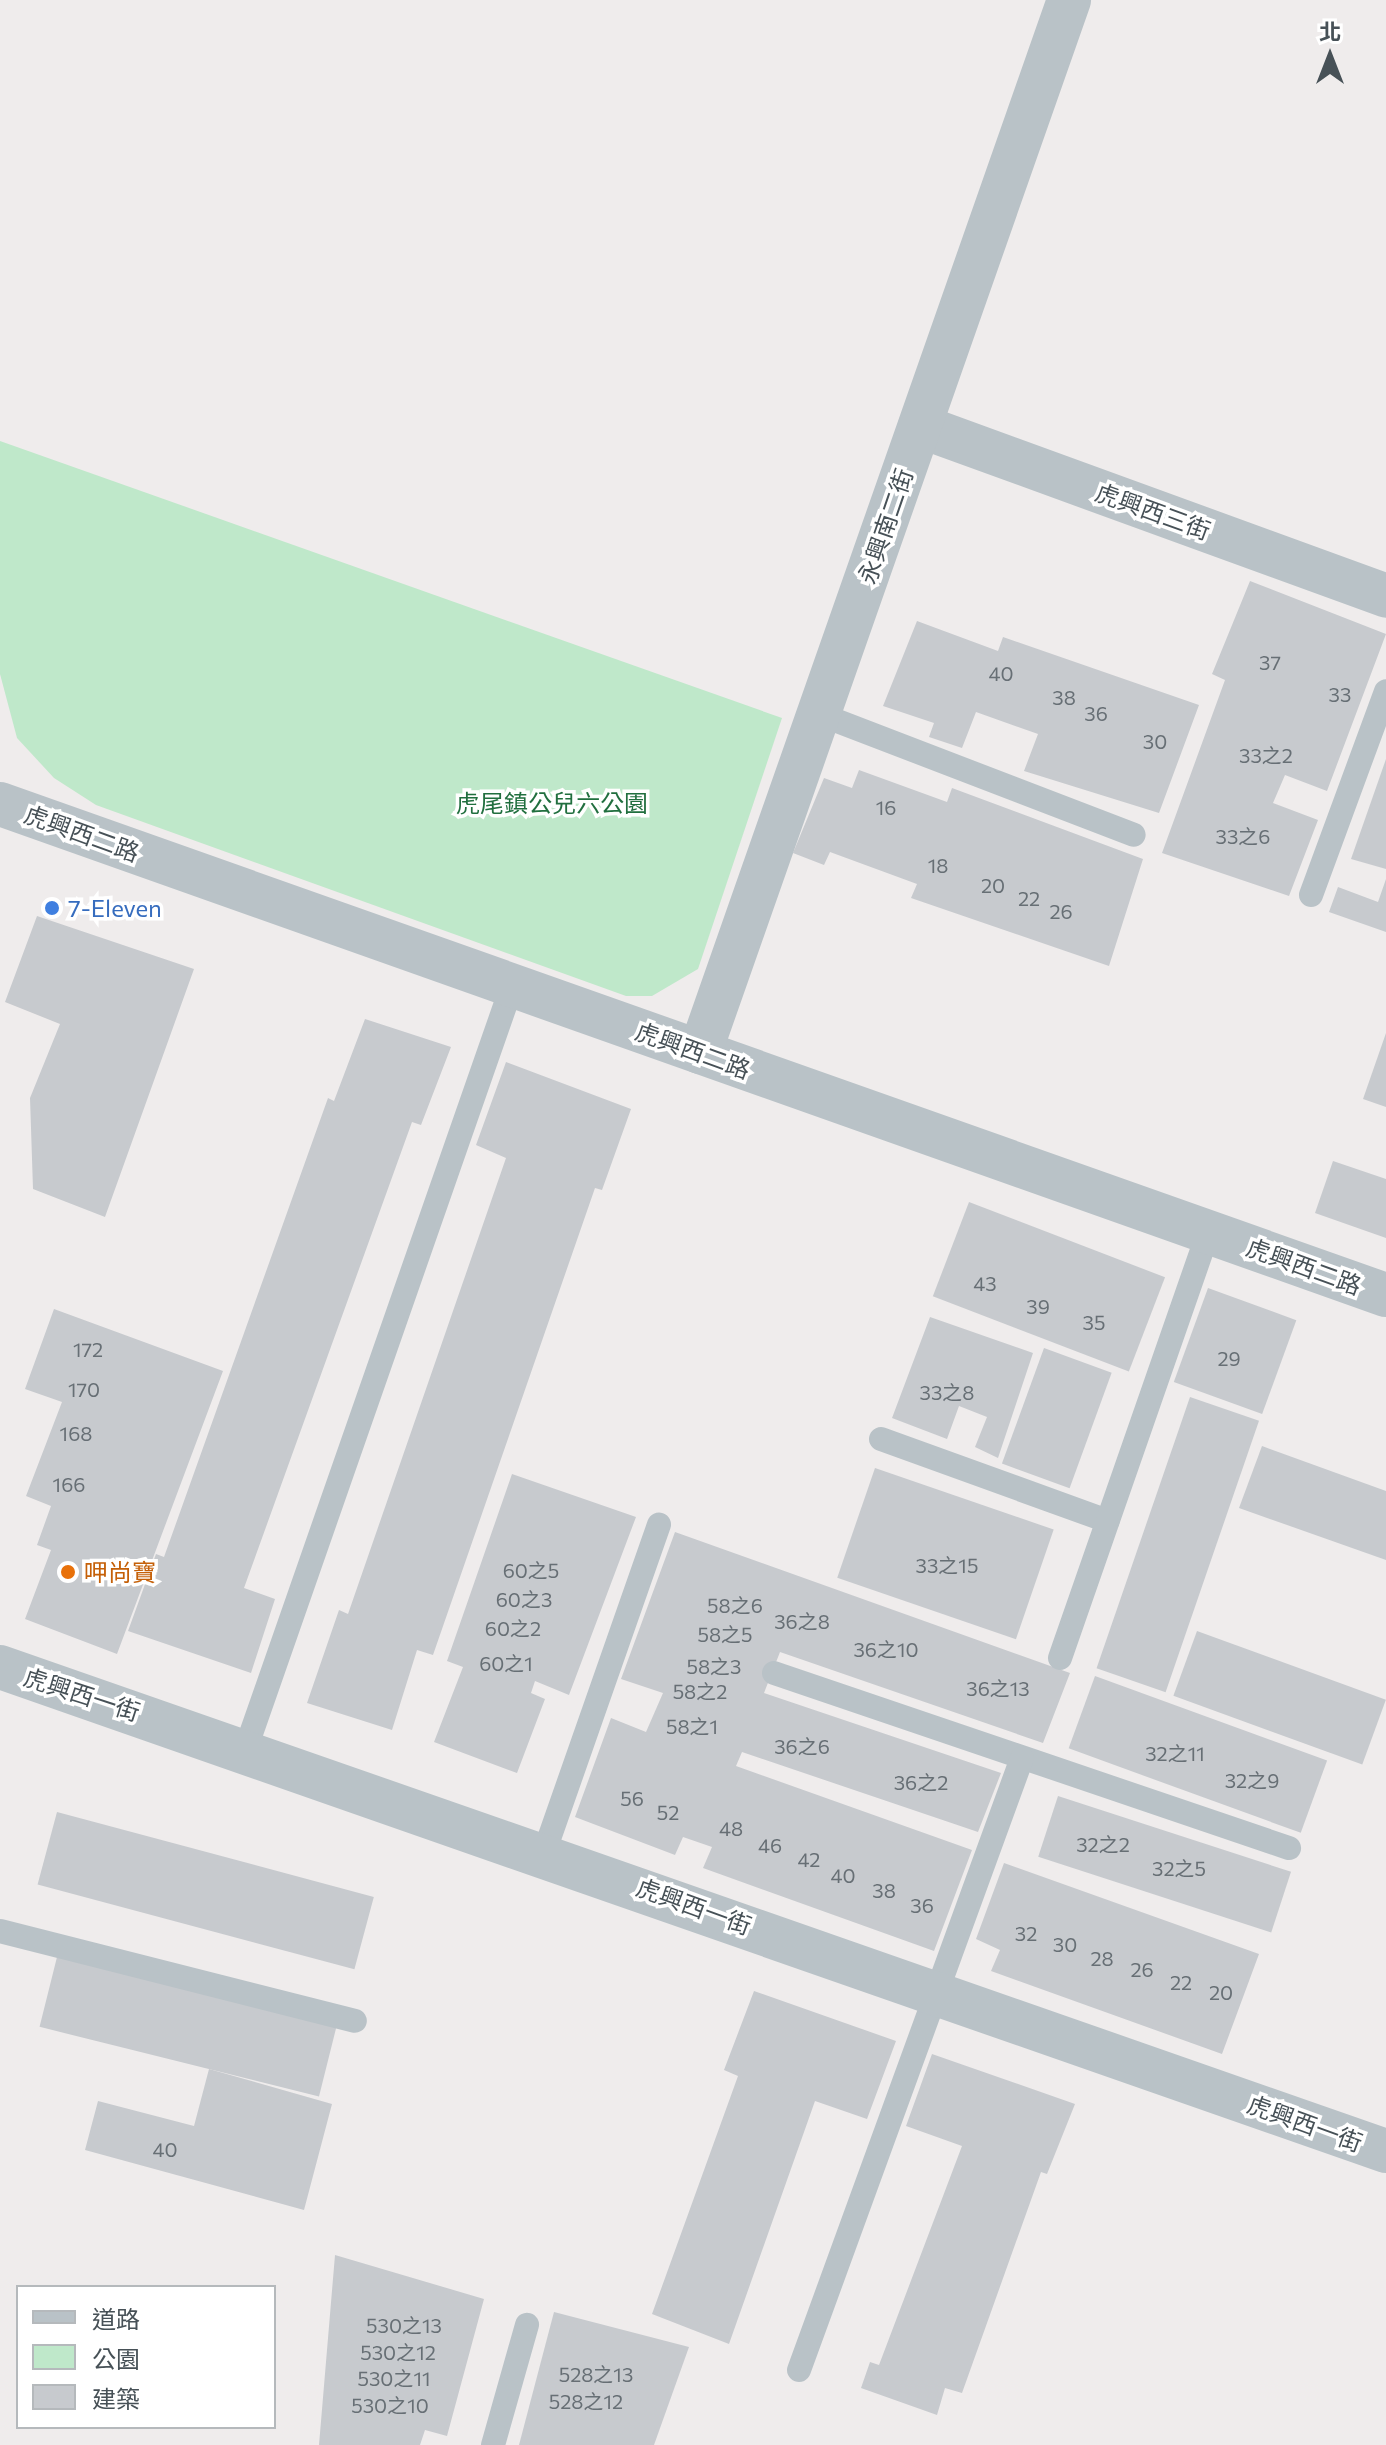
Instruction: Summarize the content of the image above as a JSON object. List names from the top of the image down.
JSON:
{
  "streets": {
    "street": [
      "虎興西三街",
      "永興南二街",
      "虎興西二路",
      "虎興西一街"
    ]
  },
  "crossings": [
    ["虎興西三街", "永興南二街"],
    ["永興南二街", "虎興西二路"]
  ],
  "parks": ["虎尾鎮公兒六公園"],
  "places": ["7-Eleven", "呷尚寶"],
  "house_numbers": [
    "37",
    "40",
    "33",
    "38",
    "36",
    "30",
    "33之2",
    "16",
    "33之6",
    "18",
    "20",
    "22",
    "26",
    "43",
    "39",
    "35",
    "172",
    "29",
    "170",
    "33之8",
    "168",
    "166",
    "33之15",
    "60之5",
    "60之3",
    "58之6",
    "36之8",
    "60之2",
    "58之5",
    "36之10",
    "60之1",
    "58之3",
    "36之13",
    "58之2",
    "58之1",
    "36之6",
    "32之11",
    "32之9",
    "36之2",
    "56",
    "52",
    "48",
    "32之2",
    "46",
    "42",
    "32之5",
    "40",
    "38",
    "36",
    "32",
    "30",
    "28",
    "26",
    "22",
    "20",
    "40",
    "530之13",
    "530之12",
    "528之13",
    "530之11",
    "528之12",
    "530之10"
  ],
  "legend": ["道路", "公園", "建築"],
  "north": "top"
}
